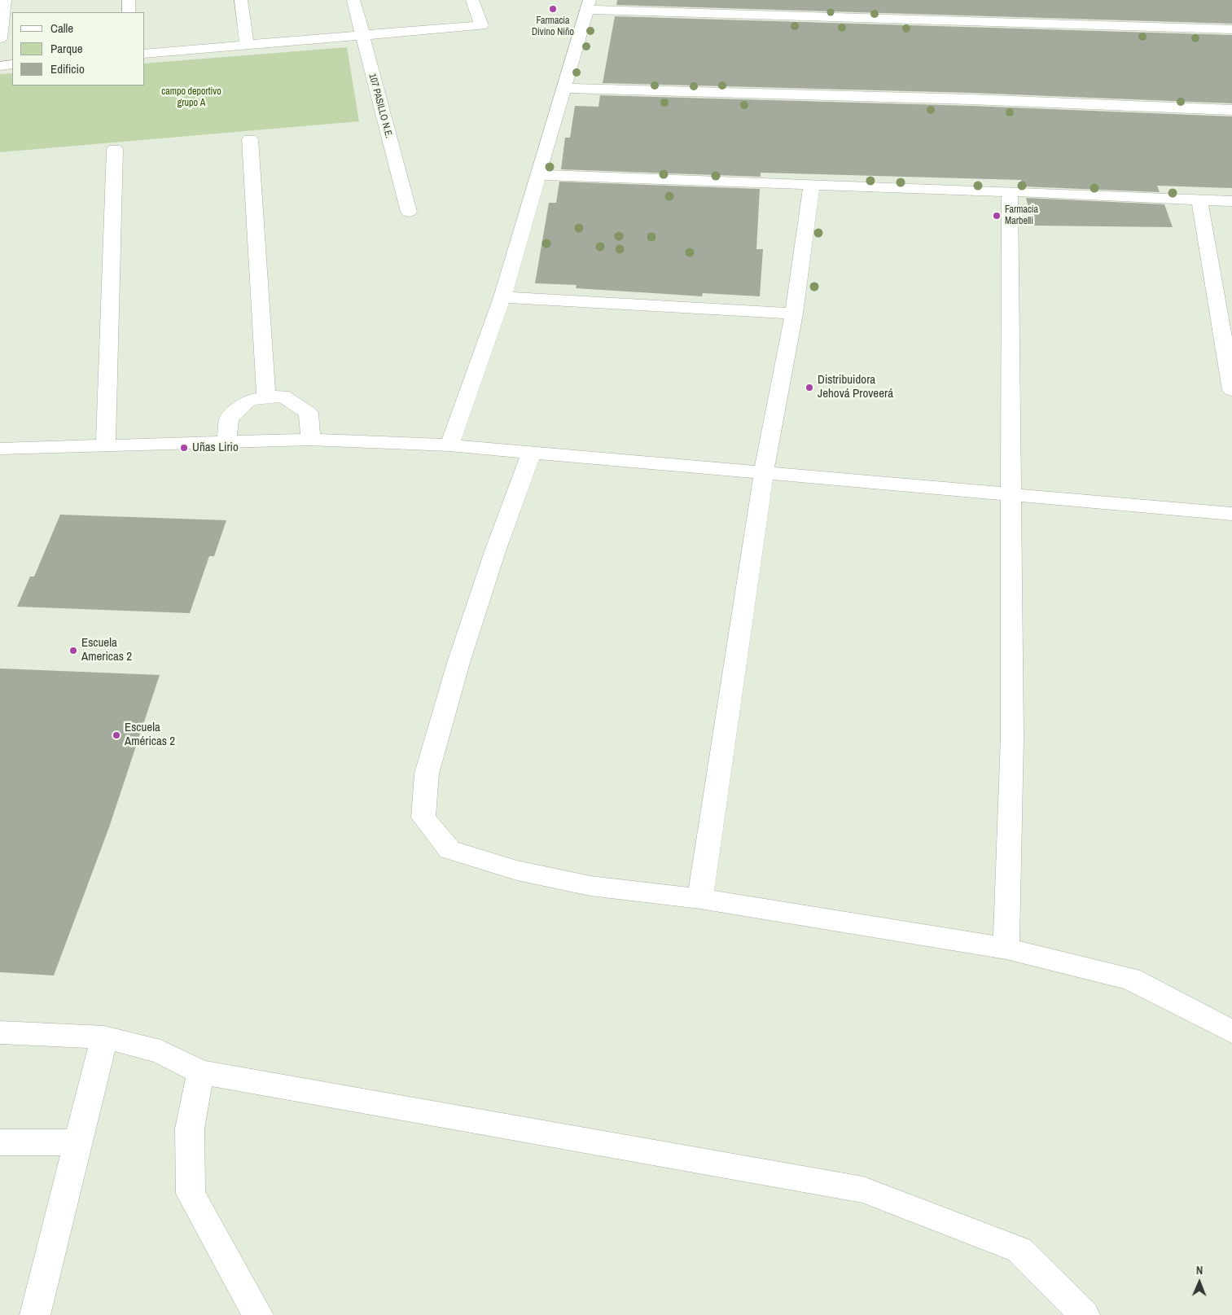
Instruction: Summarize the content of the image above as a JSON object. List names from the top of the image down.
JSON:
{
  "streets": {
    "street": ["107 PASILLO N.E."]
  },
  "parks": ["campo deportivo grupo A"],
  "places": [
    "Farmacia Divino Niño",
    "Farmacia Marbelli",
    "Distribuidora Jehová Proveerá",
    "Uñas Lirio",
    "Escuela Americas 2",
    "Escuela Américas 2"
  ],
  "legend": ["Calle", "Parque", "Edificio"],
  "north": "top"
}
